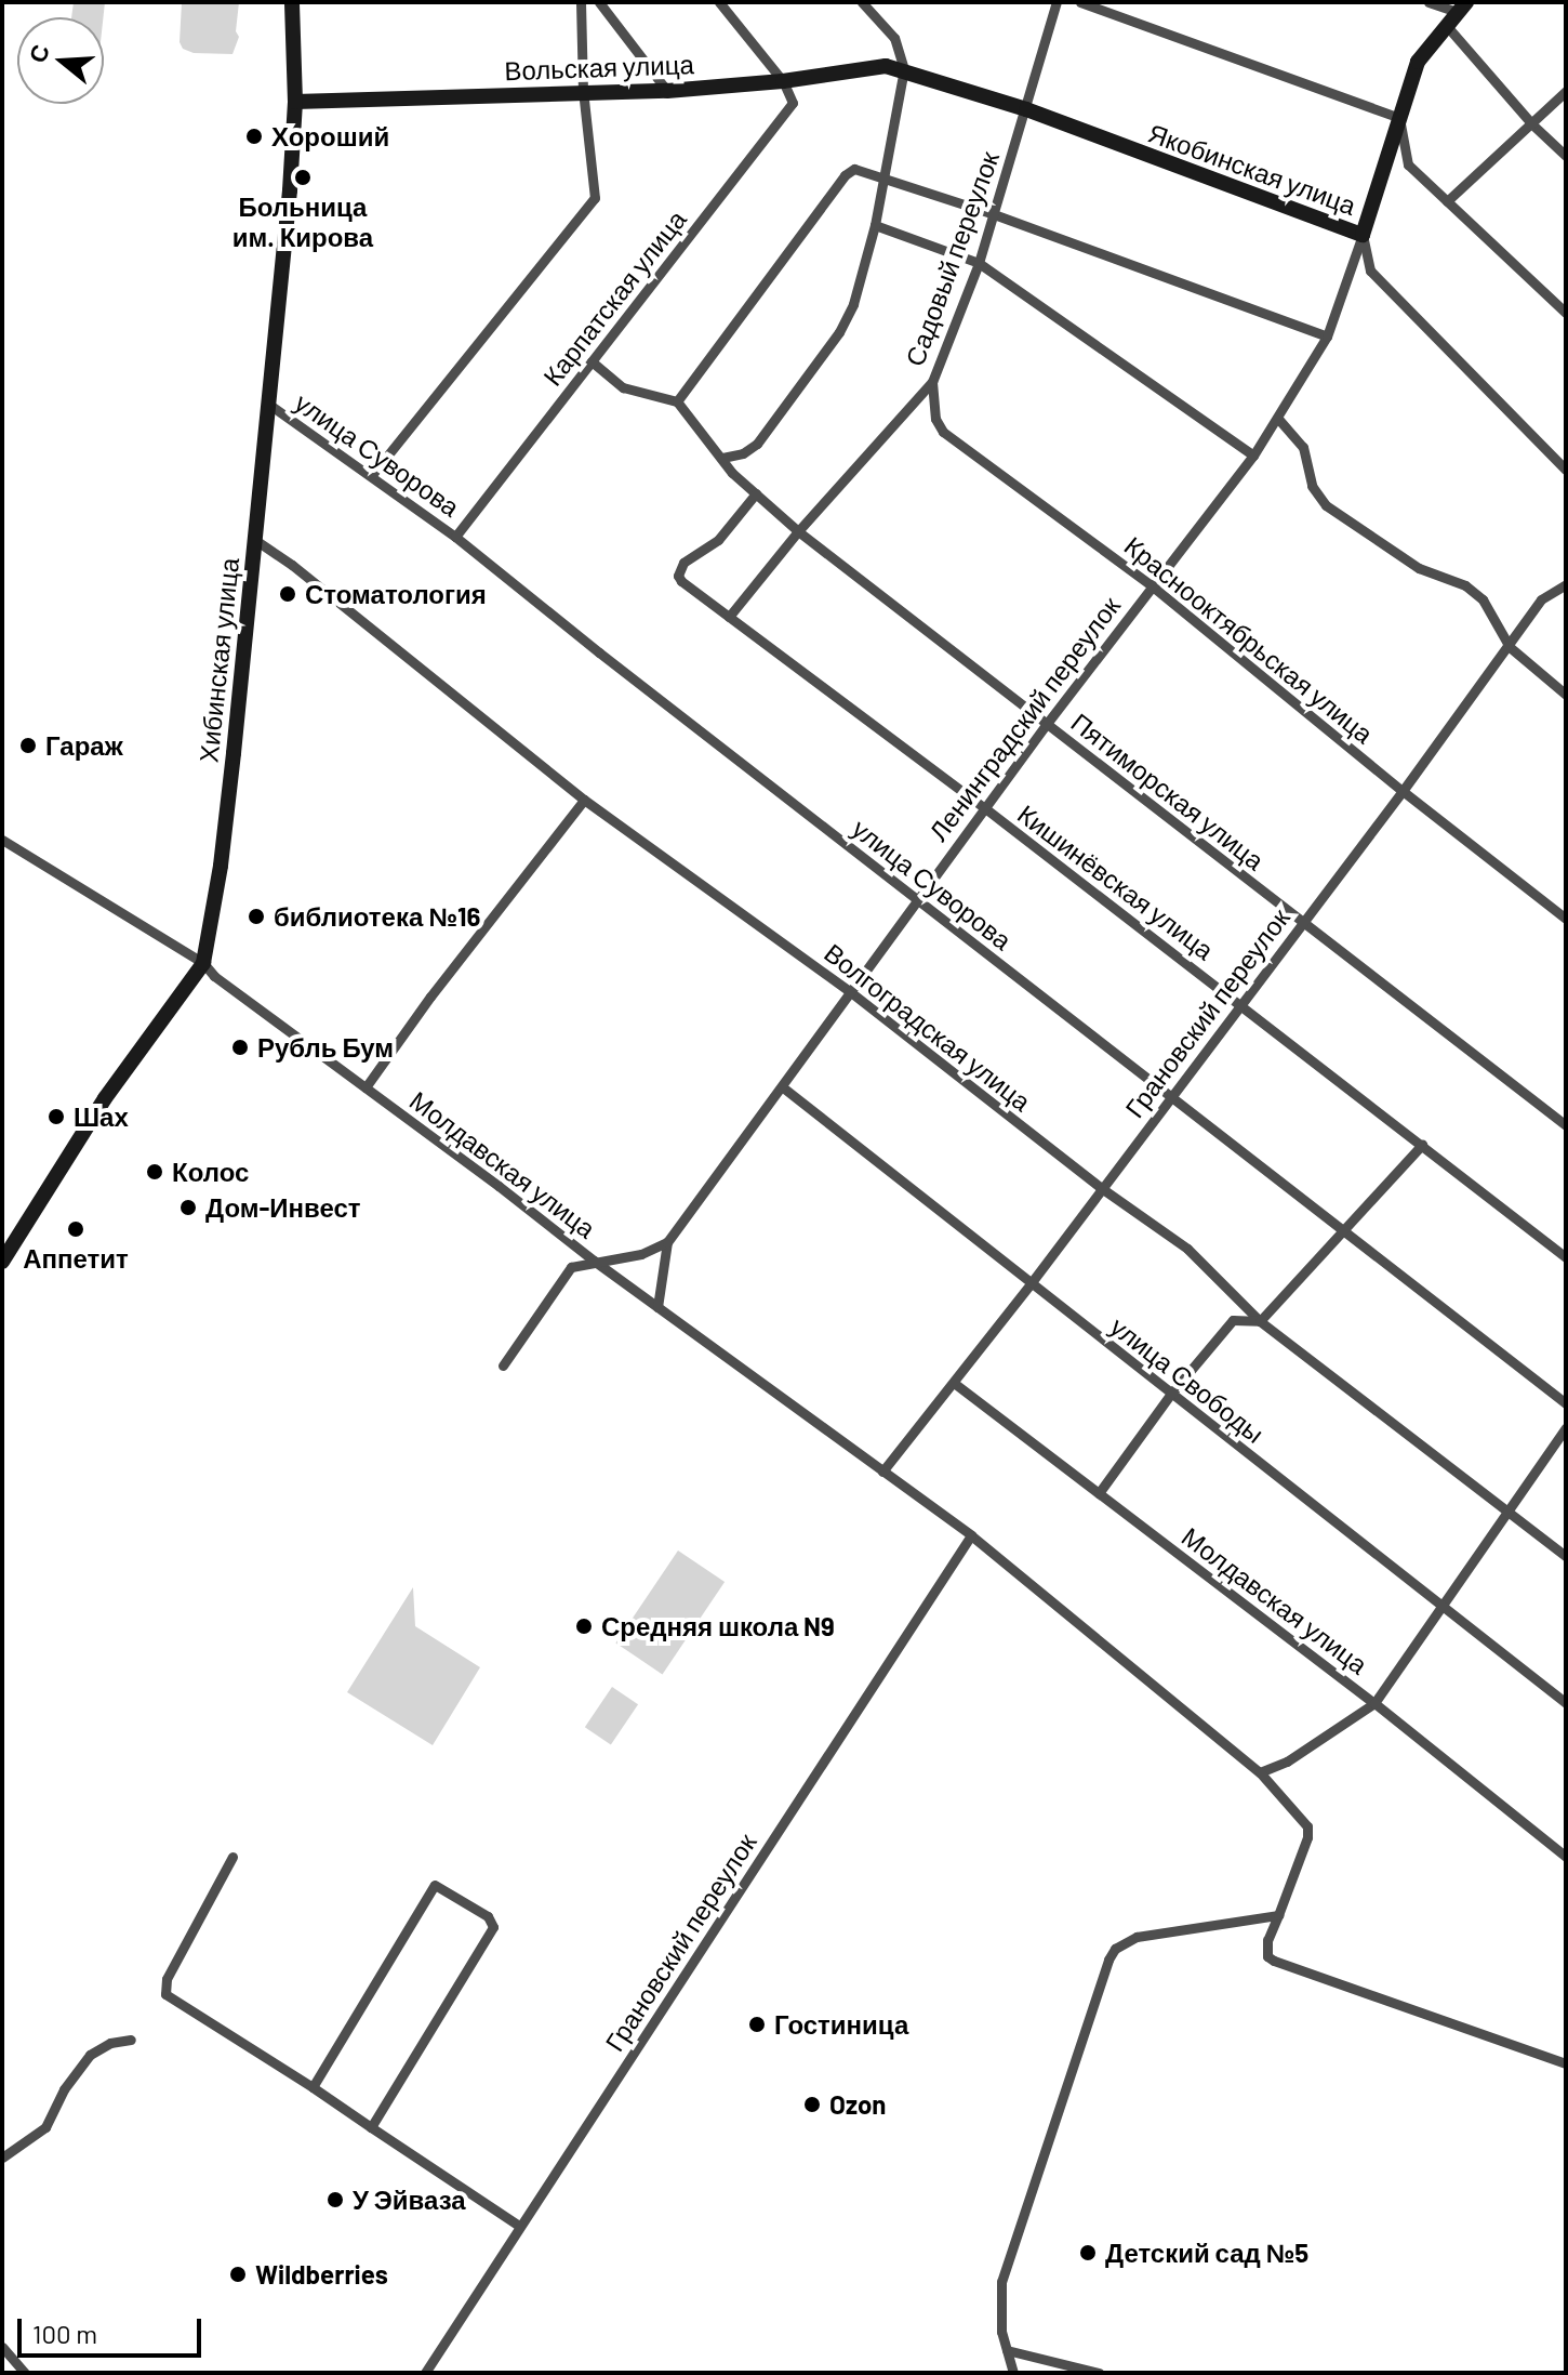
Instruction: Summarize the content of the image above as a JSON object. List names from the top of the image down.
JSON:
{
  "streets": {
    "street": [
      "Вольская улица",
      "Якобинская улица",
      "Садовый переулок",
      "Карпатская улица",
      "улица Суворова",
      "Краснооктябрьская улица",
      "Хибинская улица",
      "Ленинградский переулок",
      "Пятиморская улица",
      "Кишинёвская улица",
      "Грановский переулок",
      "Волгоградская улица",
      "Молдавская улица",
      "улица Свободы"
    ]
  },
  "crossings": [
    ["Вольская улица", "Якобинская улица"],
    ["Вольская улица", "Карпатская улица"],
    ["Вольская улица", "Хибинская улица"],
    ["Якобинская улица", "Садовый переулок"],
    ["Якобинская улица", "Ленинградский переулок"],
    ["Садовый переулок", "Краснооктябрьская улица"],
    ["Садовый переулок", "Пятиморская улица"],
    ["Садовый переулок", "Кишинёвская улица"],
    ["Карпатская улица", "улица Суворова"],
    ["улица Суворова", "Хибинская улица"],
    ["улица Суворова", "Ленинградский переулок"],
    ["улица Суворова", "Грановский переулок"],
    ["Краснооктябрьская улица", "Ленинградский переулок"],
    ["Краснооктябрьская улица", "Грановский переулок"],
    ["Хибинская улица", "Волгоградская улица"],
    ["Хибинская улица", "Молдавская улица"],
    ["Ленинградский переулок", "Пятиморская улица"],
    ["Ленинградский переулок", "Кишинёвская улица"],
    ["Ленинградский переулок", "Волгоградская улица"],
    ["Ленинградский переулок", "улица Свободы"],
    ["Пятиморская улица", "Кишинёвская улица"],
    ["Пятиморская улица", "Грановский переулок"],
    ["Кишинёвская улица", "Грановский переулок"],
    ["Грановский переулок", "Волгоградская улица"],
    ["Грановский переулок", "Молдавская улица"],
    ["Грановский переулок", "улица Свободы"]
  ],
  "places": [
    "Хороший",
    "Больница им. Кирова",
    "Стоматология",
    "Гараж",
    "библиотека №16",
    "Рубль Бум",
    "Шах",
    "Колос",
    "Дом-Инвест",
    "Аппетит",
    "Средняя школа N9",
    "Гостиница",
    "Ozon",
    "У Эйваза",
    "Детский сад №5",
    "Wildberries"
  ],
  "scale_bar": "100 m",
  "north": "left"
}
